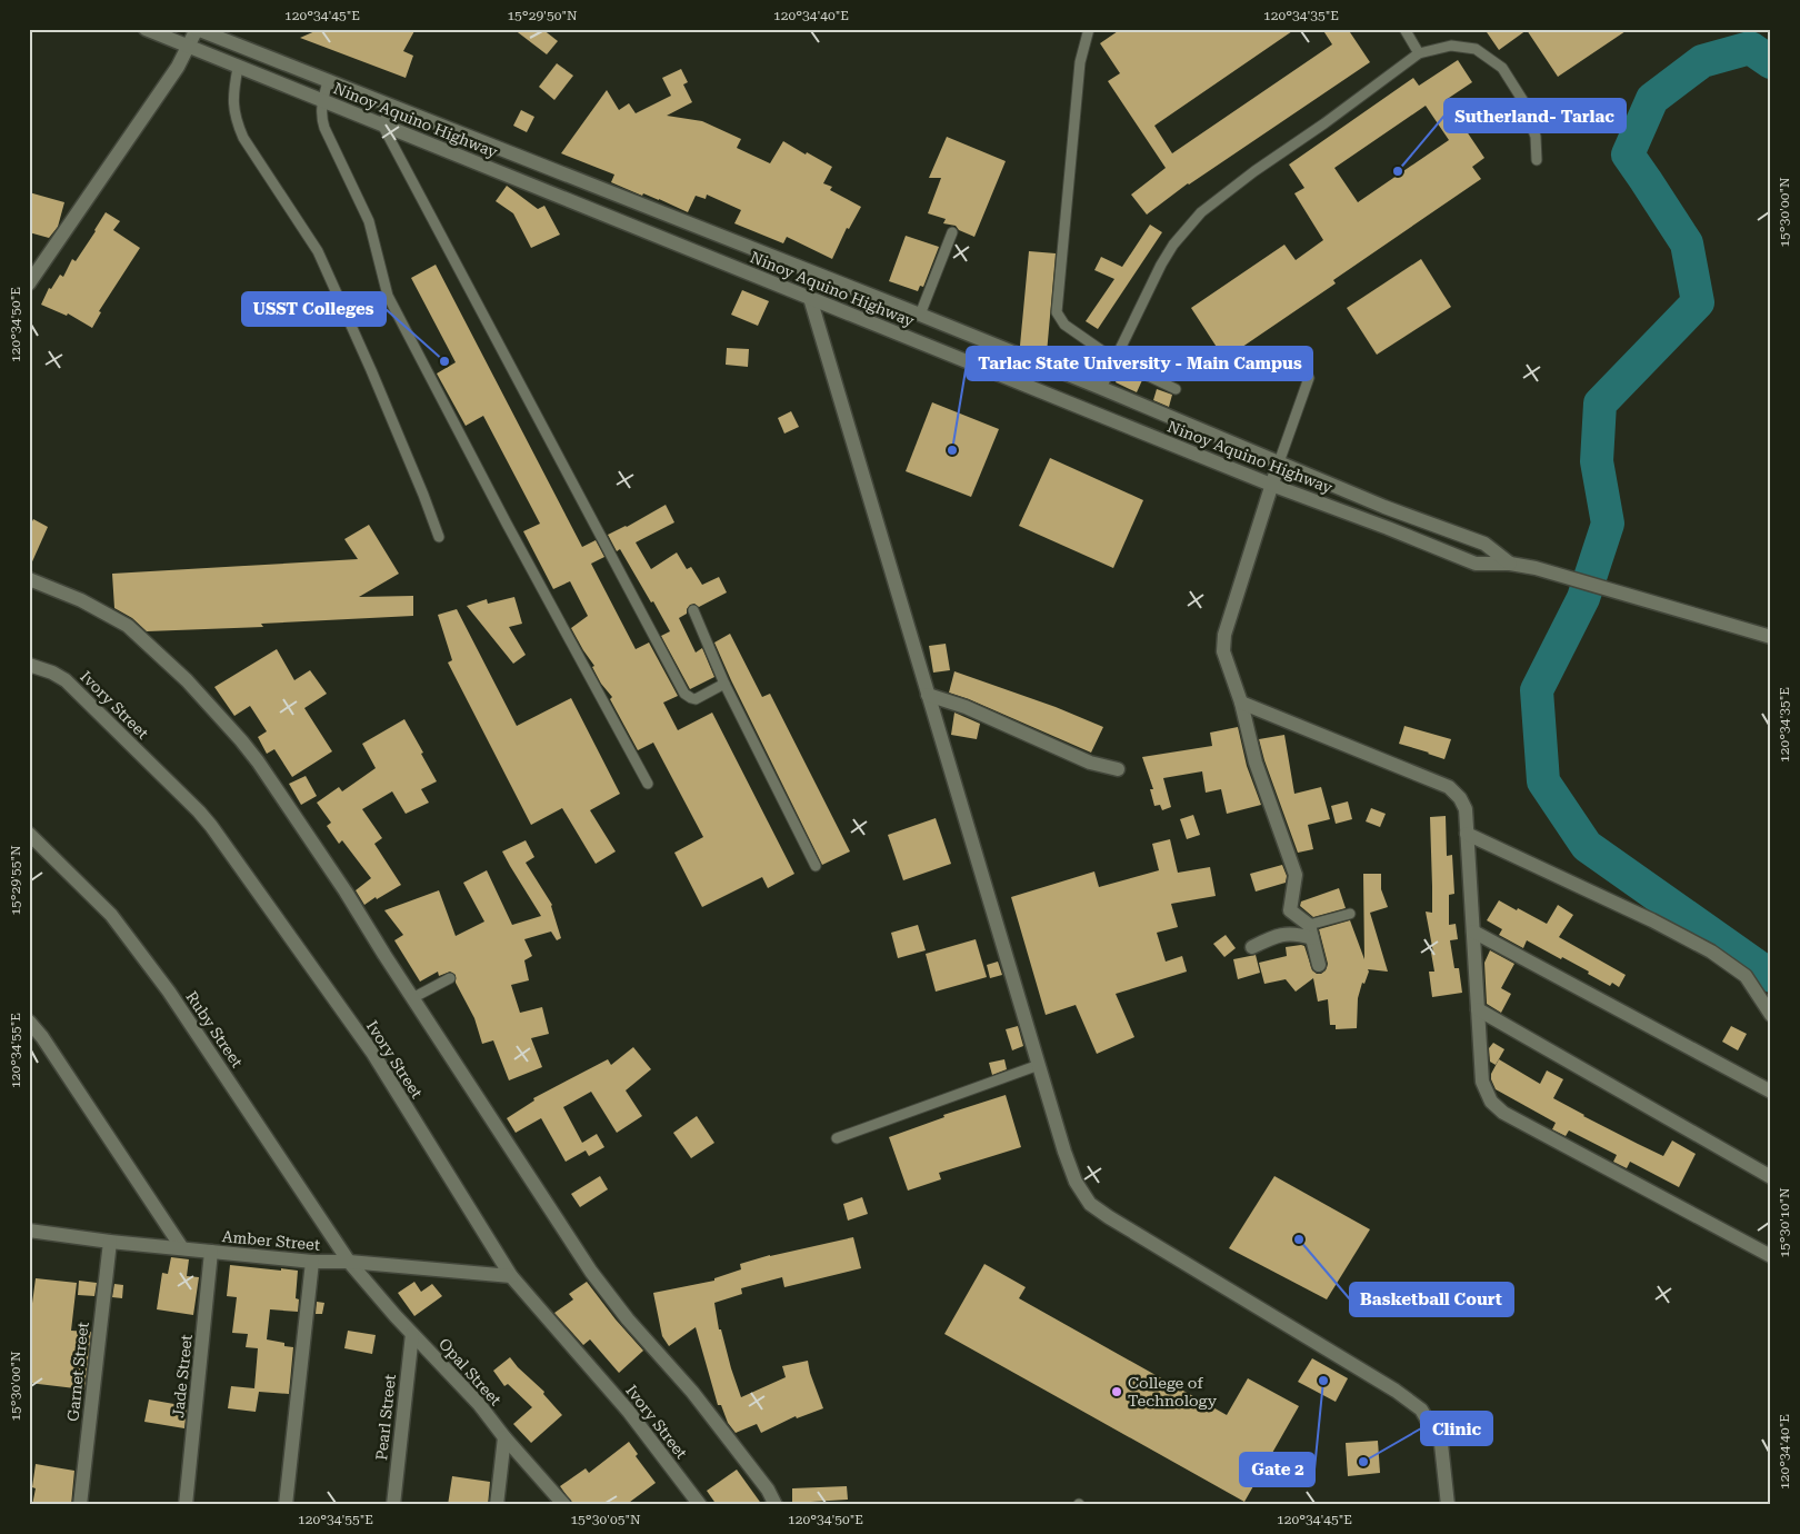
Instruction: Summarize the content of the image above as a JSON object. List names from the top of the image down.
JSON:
{
  "streets": {
    "street": [
      "Ninoy Aquino Highway",
      "Ivory Street",
      "Ruby Street",
      "Amber Street",
      "Garnet Street",
      "Opal Street",
      "Jade Street",
      "Pearl Street"
    ]
  },
  "crossings": [
    ["Ivory Street", "Amber Street"],
    ["Ruby Street", "Amber Street"],
    ["Ruby Street", "Opal Street"],
    ["Amber Street", "Garnet Street"],
    ["Amber Street", "Opal Street"],
    ["Amber Street", "Jade Street"],
    ["Opal Street", "Pearl Street"]
  ],
  "places": [
    "Sutherland- Tarlac",
    "USST Colleges",
    "Tarlac State University - Main Campus",
    "Basketball Court",
    "Gate 2",
    "College of Technology",
    "Clinic"
  ],
  "coordinates": [
    "120°34'45\"E",
    "15°29'50\"N",
    "120°34'40\"E",
    "120°34'35\"E",
    "15°30'00\"N",
    "120°34'50\"E",
    "15°29'55\"N",
    "120°34'55\"E",
    "15°30'10\"N",
    "15°30'05\"N"
  ]
}
